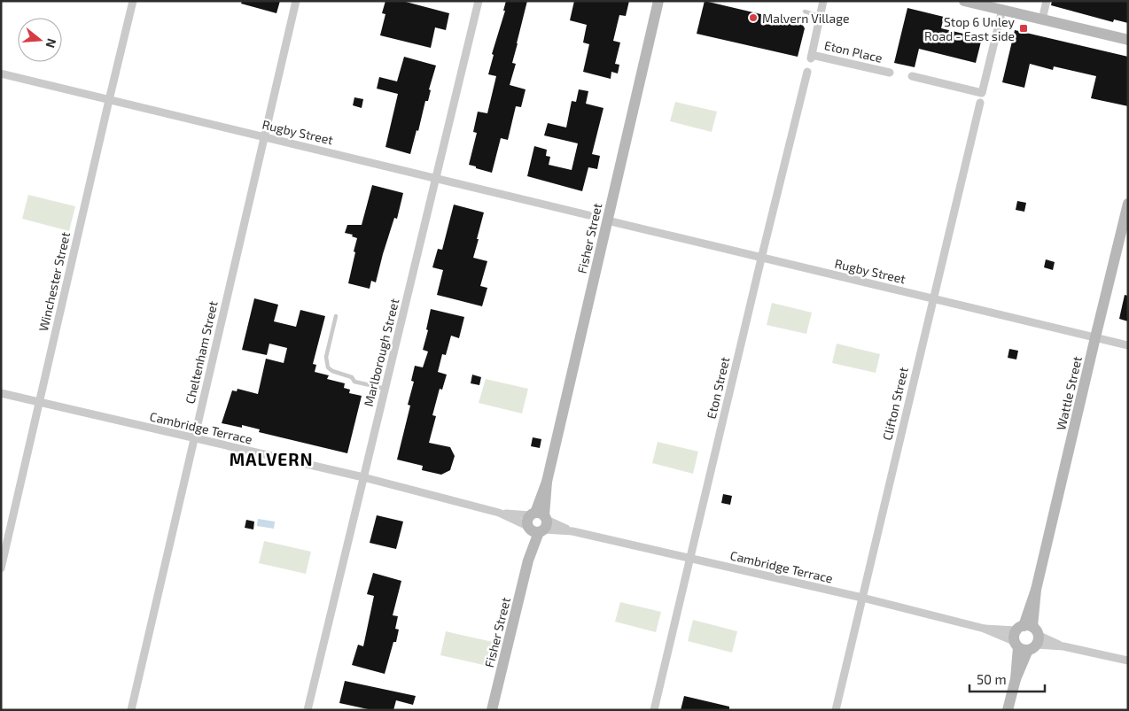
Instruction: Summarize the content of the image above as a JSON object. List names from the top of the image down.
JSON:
{
  "streets": {
    "street": [
      "Eton Place",
      "Rugby Street",
      "Fisher Street",
      "Winchester Street",
      "Cheltenham Street",
      "Marlborough Street",
      "Eton Street",
      "Wattle Street",
      "Clifton Street",
      "Cambridge Terrace"
    ]
  },
  "crossings": [
    ["Rugby Street", "Fisher Street"],
    ["Rugby Street", "Winchester Street"],
    ["Rugby Street", "Cheltenham Street"],
    ["Rugby Street", "Marlborough Street"],
    ["Rugby Street", "Eton Street"],
    ["Rugby Street", "Wattle Street"],
    ["Rugby Street", "Clifton Street"],
    ["Fisher Street", "Cambridge Terrace"],
    ["Winchester Street", "Cambridge Terrace"],
    ["Cheltenham Street", "Cambridge Terrace"],
    ["Marlborough Street", "Cambridge Terrace"],
    ["Eton Street", "Cambridge Terrace"],
    ["Wattle Street", "Cambridge Terrace"],
    ["Clifton Street", "Cambridge Terrace"]
  ],
  "districts": ["MALVERN"],
  "places": {
    "other": ["Malvern Village"],
    "transit": ["Stop 6 Unley Road - East side"]
  },
  "scale_bar": "50 m",
  "north": "right"
}
